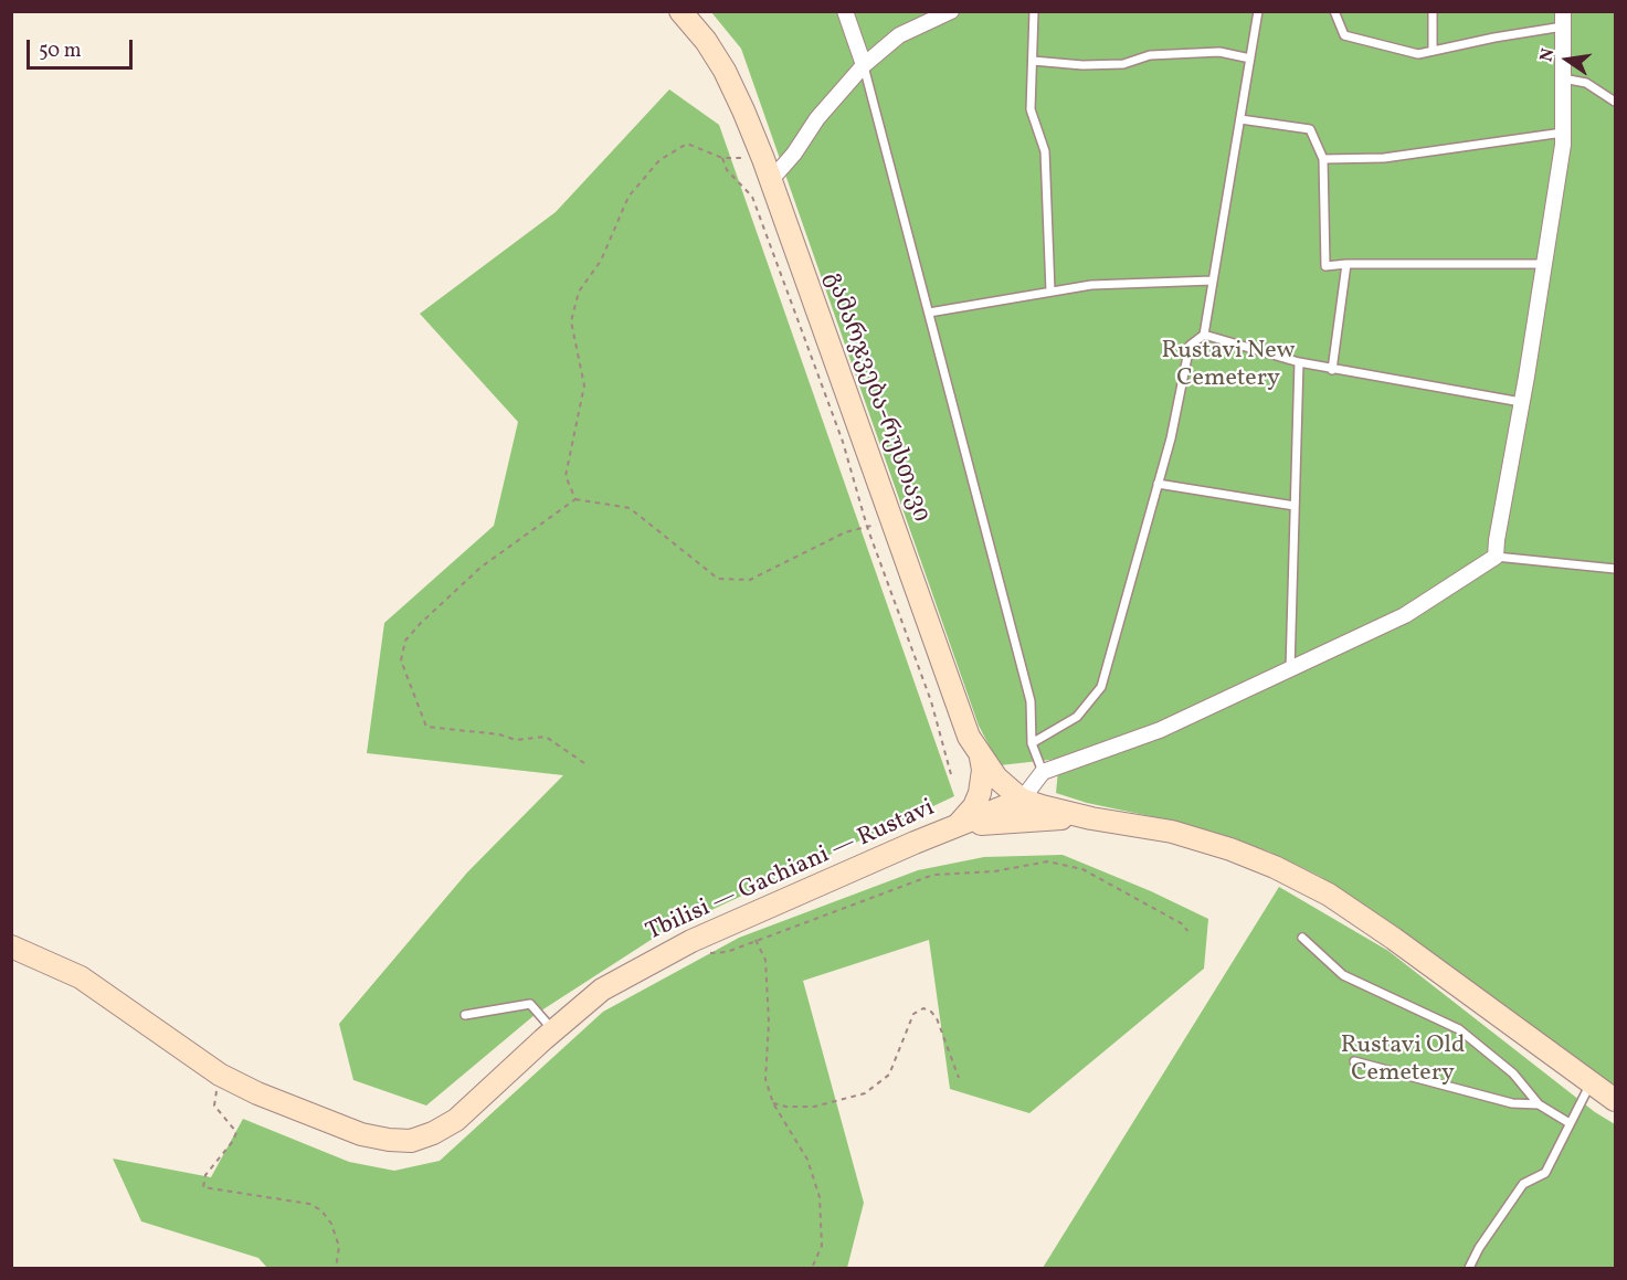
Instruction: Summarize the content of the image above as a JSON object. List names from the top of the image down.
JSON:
{
  "streets": {
    "main road": ["გამარჯვება-რუსთავი", "Tbilisi — Gachiani — Rustavi"]
  },
  "crossings": [
    ["გამარჯვება-რუსთავი", "Tbilisi — Gachiani — Rustavi"]
  ],
  "parks": ["Rustavi New Cemetery", "Rustavi Old Cemetery"],
  "scale_bar": "50 m",
  "north": "left"
}
